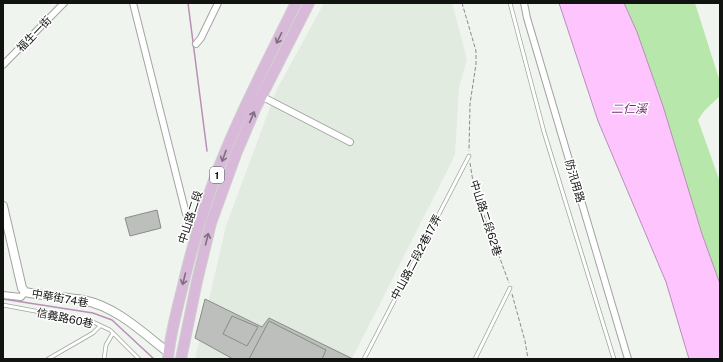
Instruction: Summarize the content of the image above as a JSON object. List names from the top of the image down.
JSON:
{
  "streets": {
    "main road": ["1", "中山路二段"],
    "street": ["福生一街", "防汛用路", "中華街74巷"],
    "lane": ["中山路二段2巷17弄", "信義路60巷"],
    "path": ["中山路二段62巷"]
  },
  "crossings": [
    ["中山路二段", "中華街74巷"],
    ["中山路二段62巷", "中山路二段2巷17弄"]
  ],
  "water": ["二仁溪"]
}
